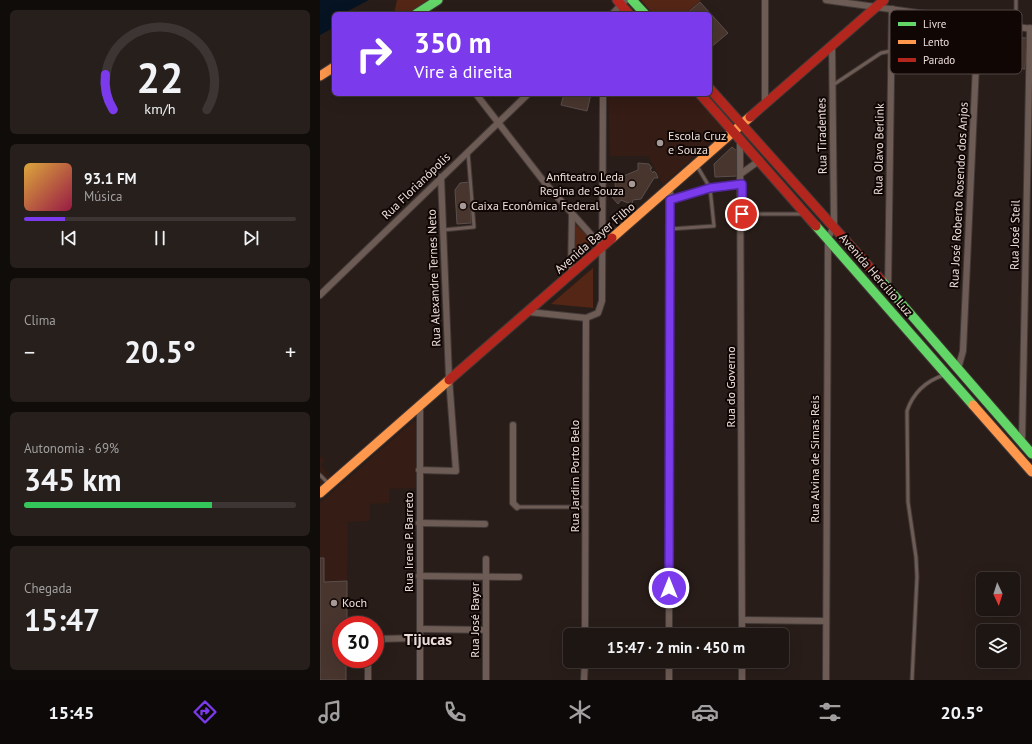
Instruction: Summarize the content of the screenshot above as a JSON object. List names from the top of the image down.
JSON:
{
  "streets": {
    "street": [
      "Rua Tiradentes",
      "Rua Olavo Berlink",
      "Rua Florianópolis",
      "Rua José Roberto Rosendo dos Anjos",
      "Rua José Steil",
      "Avenida Bayer Filho",
      "Avenida Hercílio Luz",
      "Rua Alexandre Ternes Neto",
      "Rua do Governo",
      "Rua Alvina de Simas Reis",
      "Rua Jardim Porto Belo",
      "Rua Irene P. Barreto",
      "Rua José Bayer"
    ]
  },
  "crossings": [
    ["Rua Tiradentes", "Avenida Bayer Filho"],
    ["Rua Tiradentes", "Avenida Hercílio Luz"],
    ["Rua Olavo Berlink", "Avenida Hercílio Luz"],
    ["Rua Florianópolis", "Rua Alexandre Ternes Neto"],
    ["Rua José Roberto Rosendo dos Anjos", "Avenida Hercílio Luz"],
    ["Rua José Steil", "Avenida Hercílio Luz"],
    ["Avenida Bayer Filho", "Avenida Hercílio Luz"],
    ["Avenida Bayer Filho", "Rua Alexandre Ternes Neto"],
    ["Avenida Bayer Filho", "Rua Irene P. Barreto"],
    ["Avenida Hercílio Luz", "Rua do Governo"],
    ["Avenida Hercílio Luz", "Rua Alvina de Simas Reis"],
    ["Rua Alexandre Ternes Neto", "Rua Irene P. Barreto"]
  ],
  "districts": ["Tijucas"],
  "places": [
    "Escola Cruz e Souza",
    "Anfiteatro Leda Regina de Souza",
    "Caixa Econômica Federal",
    "Koch"
  ],
  "legend": ["Livre", "Lento", "Parado"],
  "north": "bottom",
  "page": {
    "turn": ["350 m", "Vire à direita"],
    "song": ["93.1 FM", "Música"],
    "tile": [
      "Clima",
      ["Autonomia · 69%", "345 km"],
      ["Chegada", "15:47"]
    ],
    "heat": ["−", "20.5°", "+"],
    "limit": "30",
    "trip": "15:47 · 2 min · 450 m",
    "tabs": ["15:45", "20.5°"],
    "gauge": ["22", "km/h"]
  }
}
